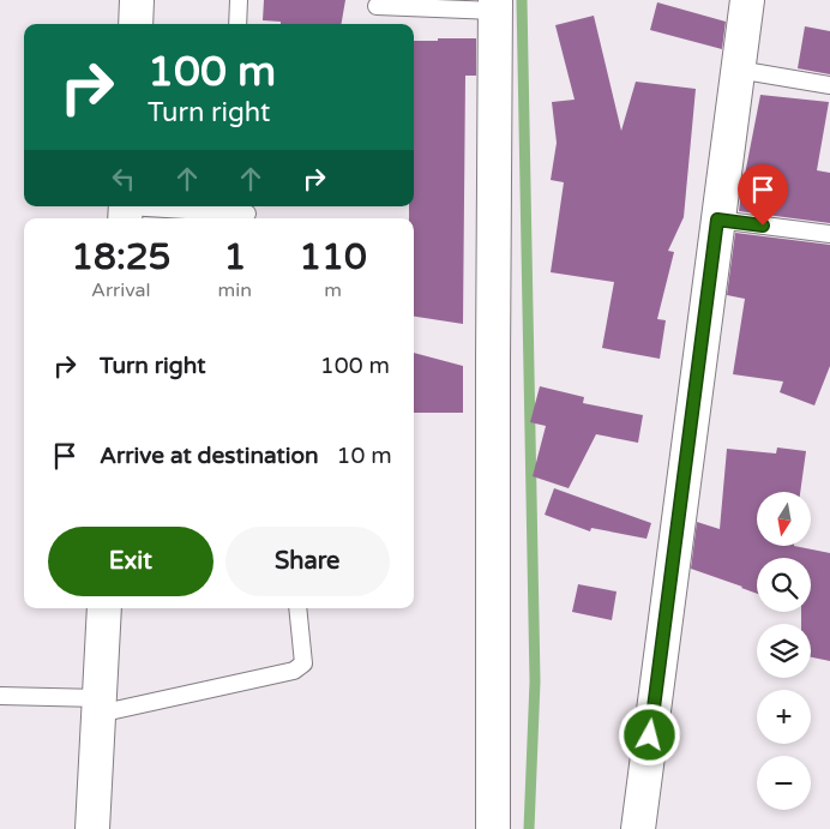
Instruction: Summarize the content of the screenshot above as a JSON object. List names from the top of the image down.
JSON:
{
  "north": "bottom",
  "page": {
    "turn": ["100 m", "Turn right"],
    "eta": [
      "18:25",
      "Arrival",
      "1",
      "min",
      "110",
      "m"
    ],
    "list": [
      {
        "name": "Turn right",
        "value": "100 m"
      },
      {
        "name": "Arrive at destination",
        "value": "10 m"
      }
    ],
    "map_buttons": ["+", "−"],
    "buttons": ["Exit", "Share"]
  }
}
